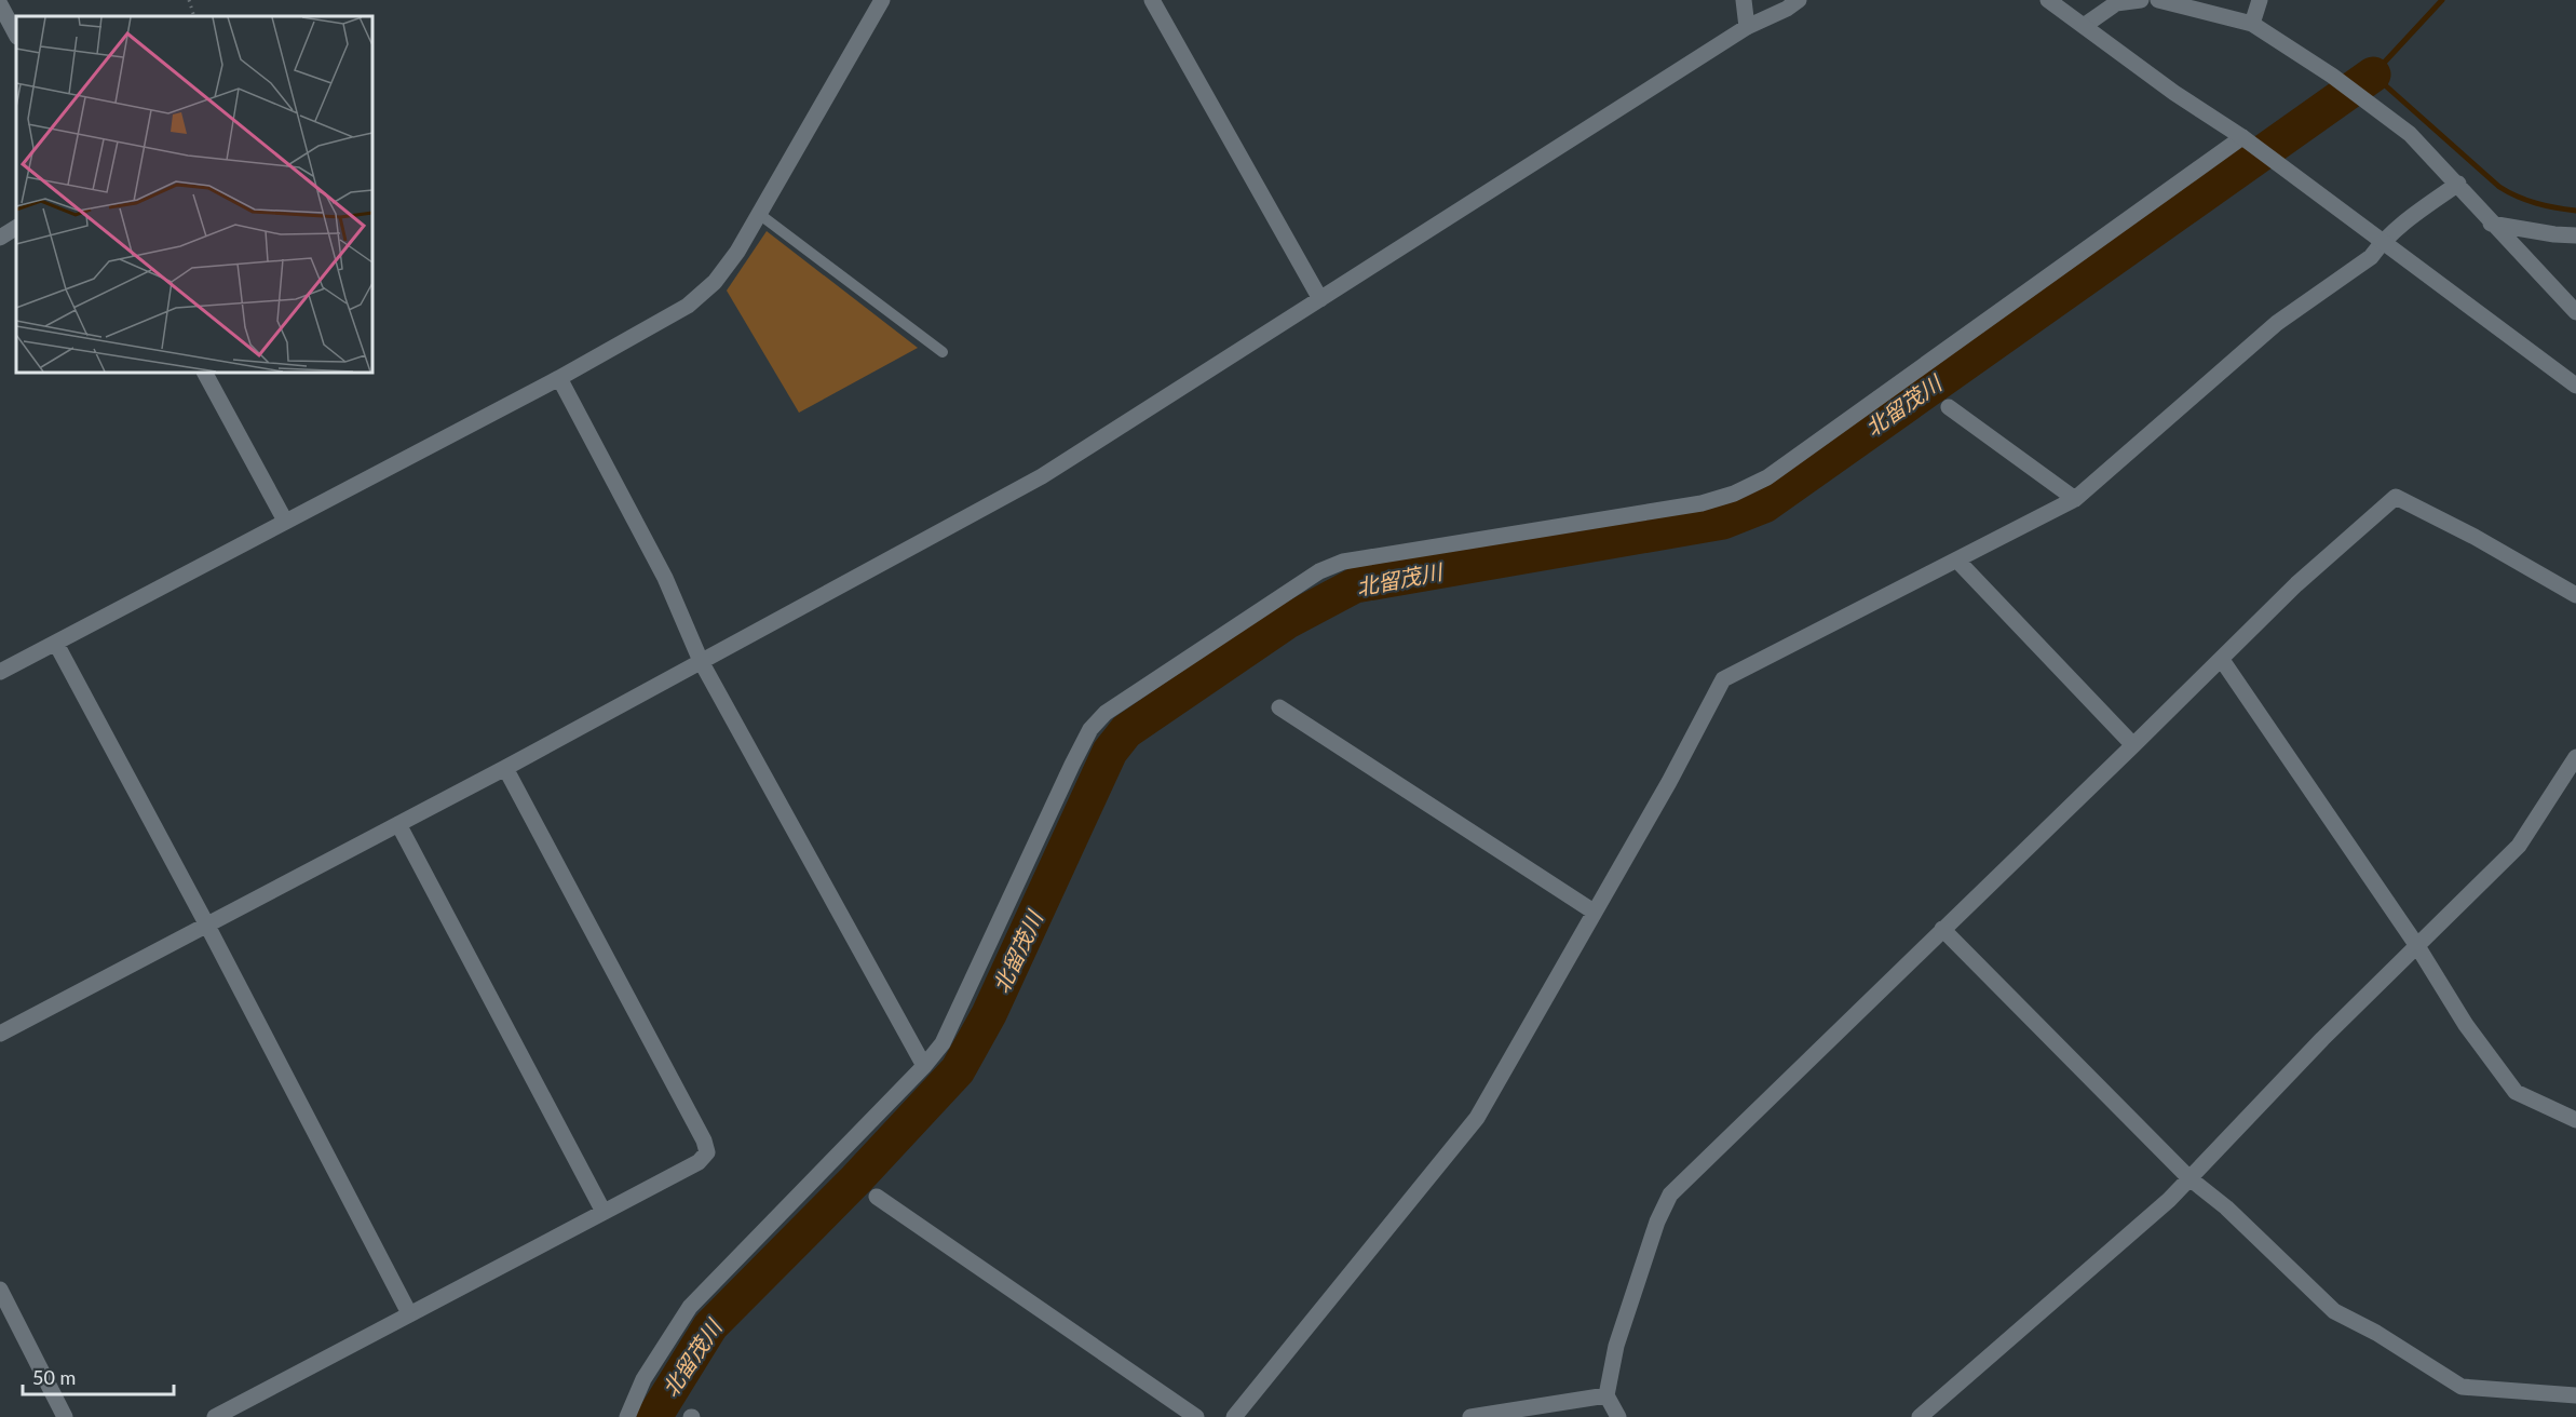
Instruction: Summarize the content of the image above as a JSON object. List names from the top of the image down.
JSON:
{
  "water": ["北留茂川"],
  "scale_bar": "50 m"
}
